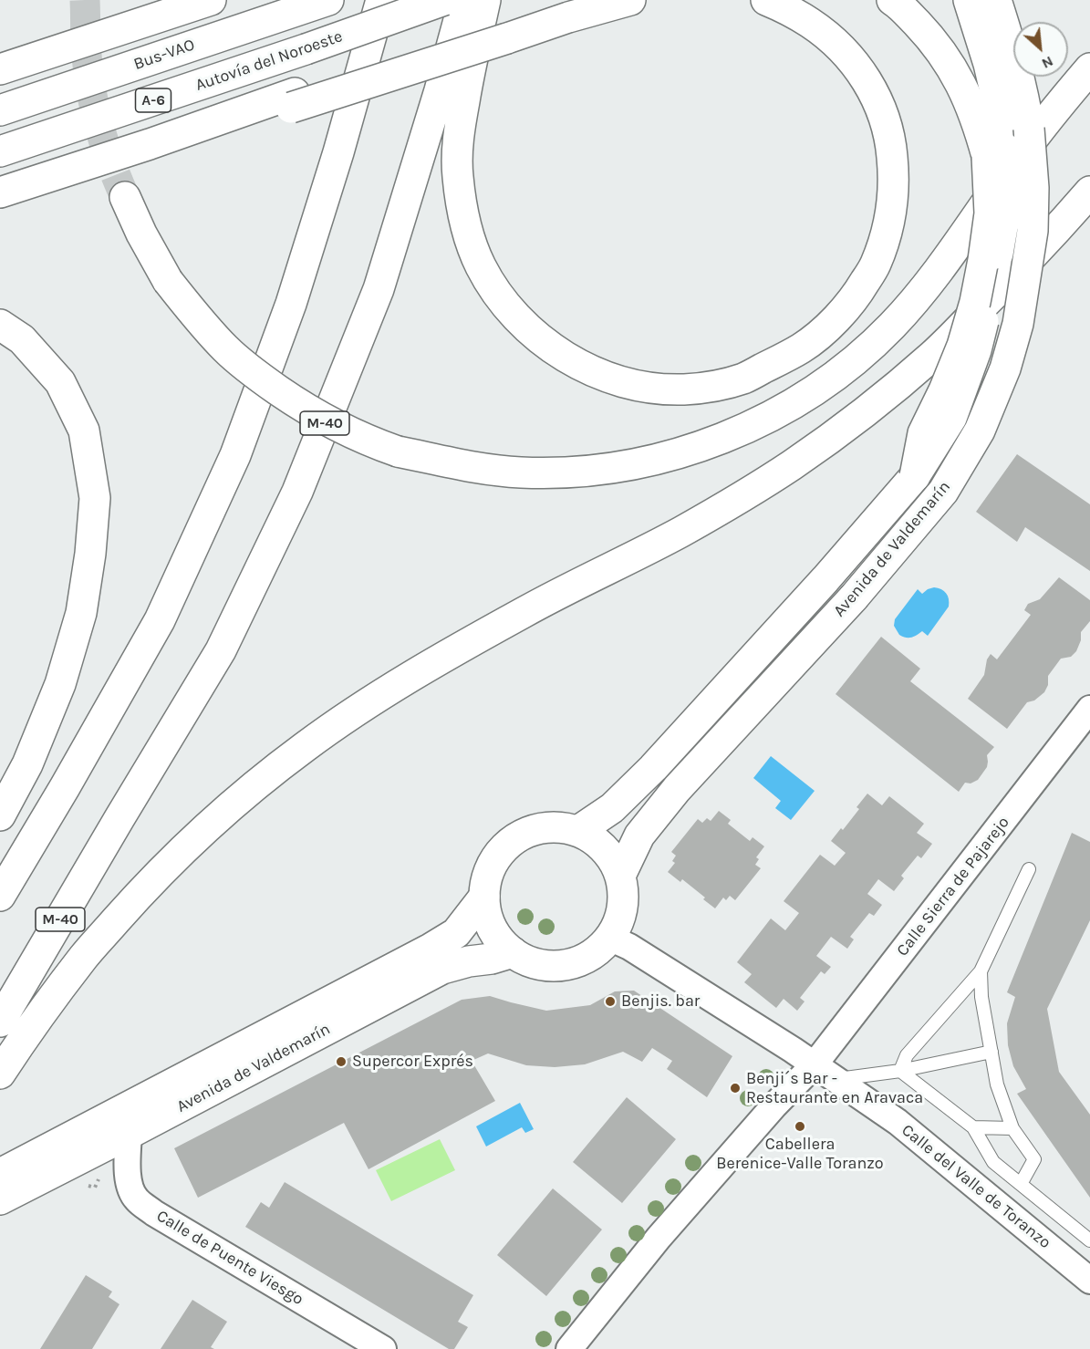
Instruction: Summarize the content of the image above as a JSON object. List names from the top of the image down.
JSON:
{
  "streets": {
    "main road": [
      "Bus-VAO",
      "Autovía del Noroeste",
      "A-6",
      "M-40",
      "Avenida de Valdemarín"
    ],
    "street": ["Calle Sierra de Pajarejo", "Calle del Valle de Toranzo", "Calle de Puente Viesgo"]
  },
  "crossings": [
    ["Avenida de Valdemarín", "Calle del Valle de Toranzo"],
    ["Avenida de Valdemarín", "Calle de Puente Viesgo"],
    ["Calle Sierra de Pajarejo", "Calle del Valle de Toranzo"]
  ],
  "places": [
    "Benjis. bar",
    "Supercor Exprés",
    "Benji´s Bar - Restaurante en Aravaca",
    "Cabellera Berenice-Valle Toranzo"
  ],
  "north": "bottom right"
}
